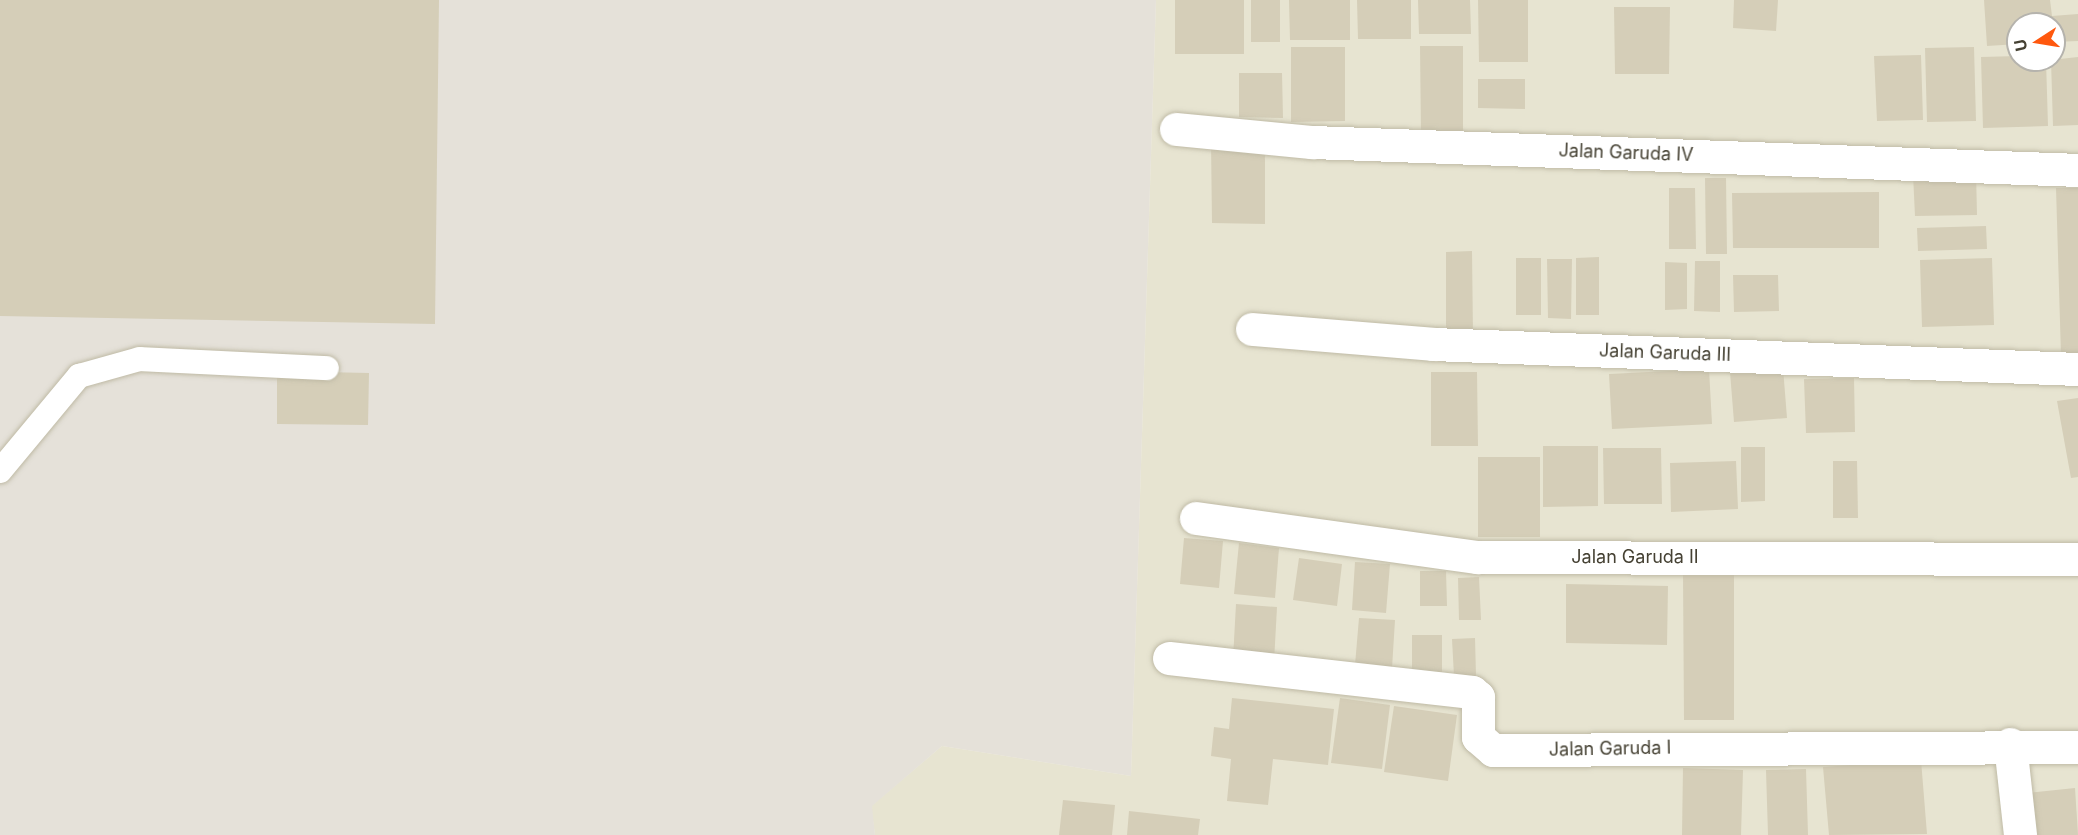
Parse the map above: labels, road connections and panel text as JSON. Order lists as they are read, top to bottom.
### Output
{
  "streets": {
    "street": [
      "Jalan Garuda IV",
      "Jalan Garuda III",
      "Jalan Garuda II",
      "Jalan Garuda I"
    ]
  },
  "north": "left"
}
